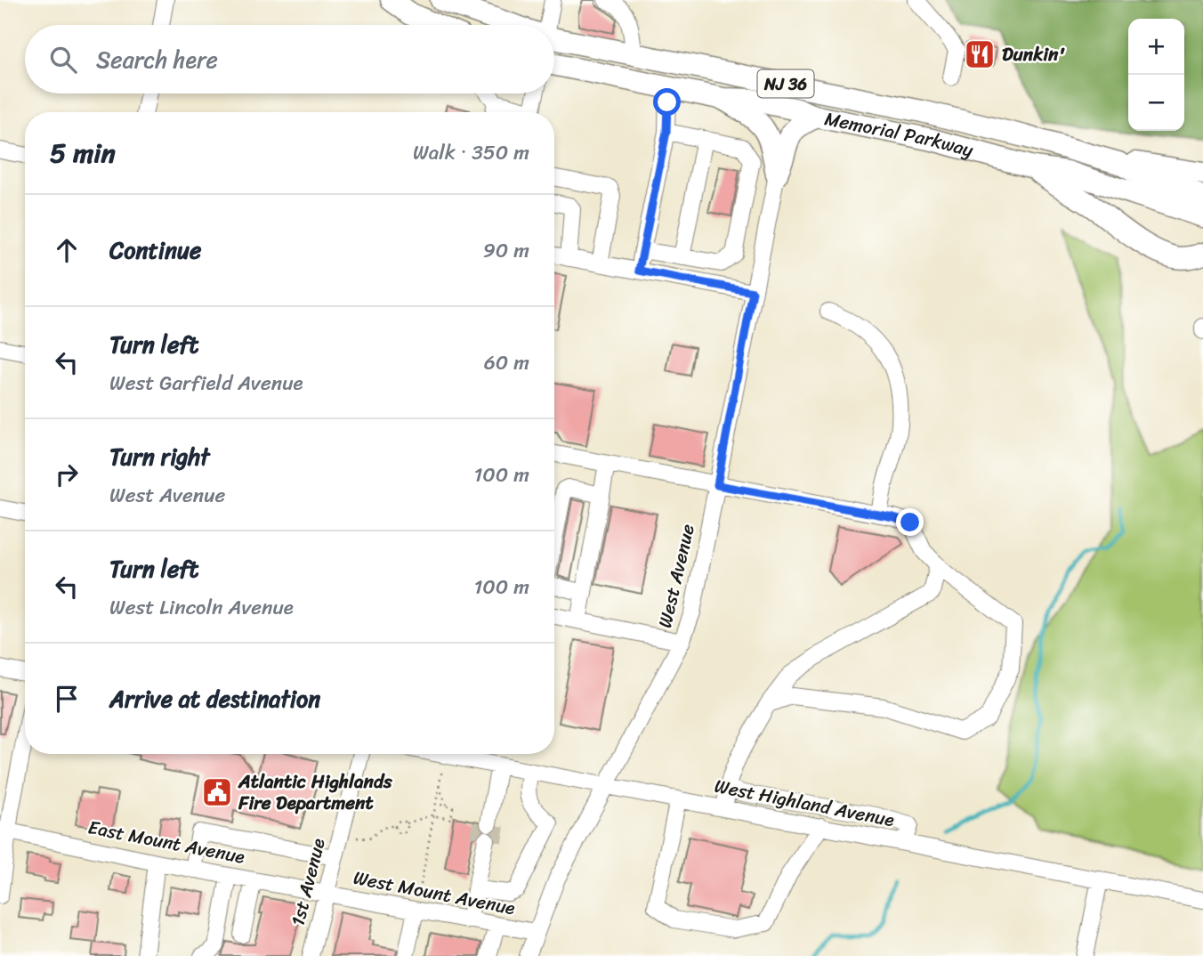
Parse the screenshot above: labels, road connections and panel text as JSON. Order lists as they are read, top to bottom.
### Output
{
  "streets": {
    "highway": ["NJ 36", "Memorial Parkway"],
    "street": [
      "West Avenue",
      "West Highland Avenue",
      "East Mount Avenue",
      "1st Avenue",
      "West Mount Avenue"
    ]
  },
  "crossings": [
    ["NJ 36", "Memorial Parkway"],
    ["West Avenue", "West Highland Avenue"],
    ["West Avenue", "West Mount Avenue"],
    ["East Mount Avenue", "1st Avenue"],
    ["East Mount Avenue", "West Mount Avenue"],
    ["1st Avenue", "West Mount Avenue"]
  ],
  "places": {
    "restaurant": ["Dunkin'"],
    "public building": ["Atlantic Highlands Fire Department"]
  },
  "page": {
    "map_buttons": ["+", "−"],
    "search": "Search here",
    "heading": ["5 min", "Walk · 350 m"],
    "list": [
      ["Continue", "90 m"],
      ["Turn left", "West Garfield Avenue", "60 m"],
      ["Turn right", "West Avenue", "100 m"],
      ["Turn left", "West Lincoln Avenue", "100 m"],
      "Arrive at destination"
    ]
  }
}
